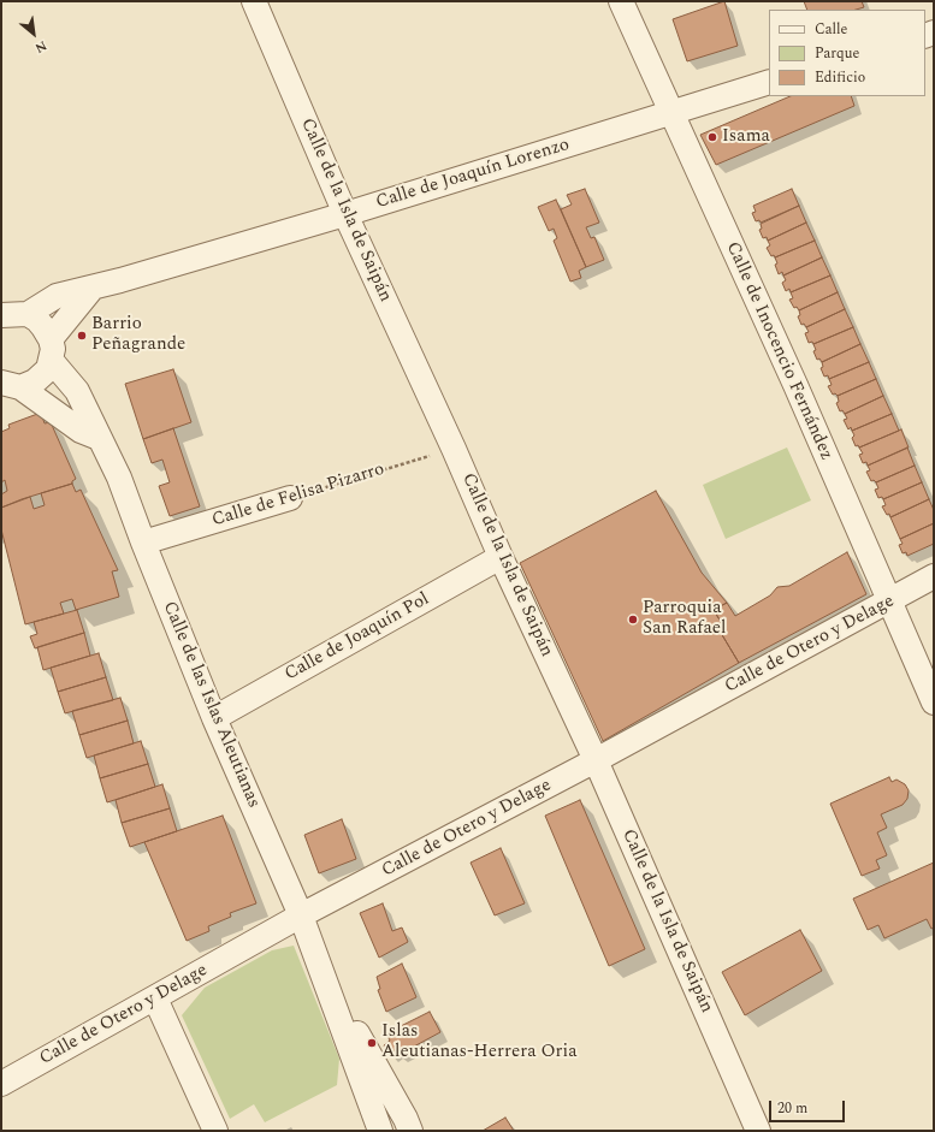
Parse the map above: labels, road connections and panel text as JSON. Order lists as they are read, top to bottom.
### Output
{
  "streets": {
    "street": [
      "Calle de Joaquín Lorenzo",
      "Calle de la Isla de Saipán",
      "Calle de Inocencio Fernández",
      "Calle de Felisa Pizarro",
      "Calle de Joaquín Pol",
      "Calle de Otero y Delage",
      "Calle de las Islas Aleutianas"
    ]
  },
  "crossings": [
    ["Calle de Joaquín Lorenzo", "Calle de la Isla de Saipán"],
    ["Calle de Joaquín Lorenzo", "Calle de Inocencio Fernández"],
    ["Calle de Joaquín Lorenzo", "Calle de las Islas Aleutianas"],
    ["Calle de la Isla de Saipán", "Calle de Felisa Pizarro"],
    ["Calle de la Isla de Saipán", "Calle de Joaquín Pol"],
    ["Calle de la Isla de Saipán", "Calle de Otero y Delage"],
    ["Calle de Inocencio Fernández", "Calle de Otero y Delage"],
    ["Calle de Felisa Pizarro", "Calle de las Islas Aleutianas"],
    ["Calle de Joaquín Pol", "Calle de las Islas Aleutianas"],
    ["Calle de Otero y Delage", "Calle de las Islas Aleutianas"]
  ],
  "places": [
    "Isama",
    "Barrio Peñagrande",
    "Parroquia San Rafael",
    "Islas Aleutianas-Herrera Oria"
  ],
  "legend": ["Calle", "Parque", "Edificio"],
  "scale_bar": "20 m",
  "north": "bottom right"
}
